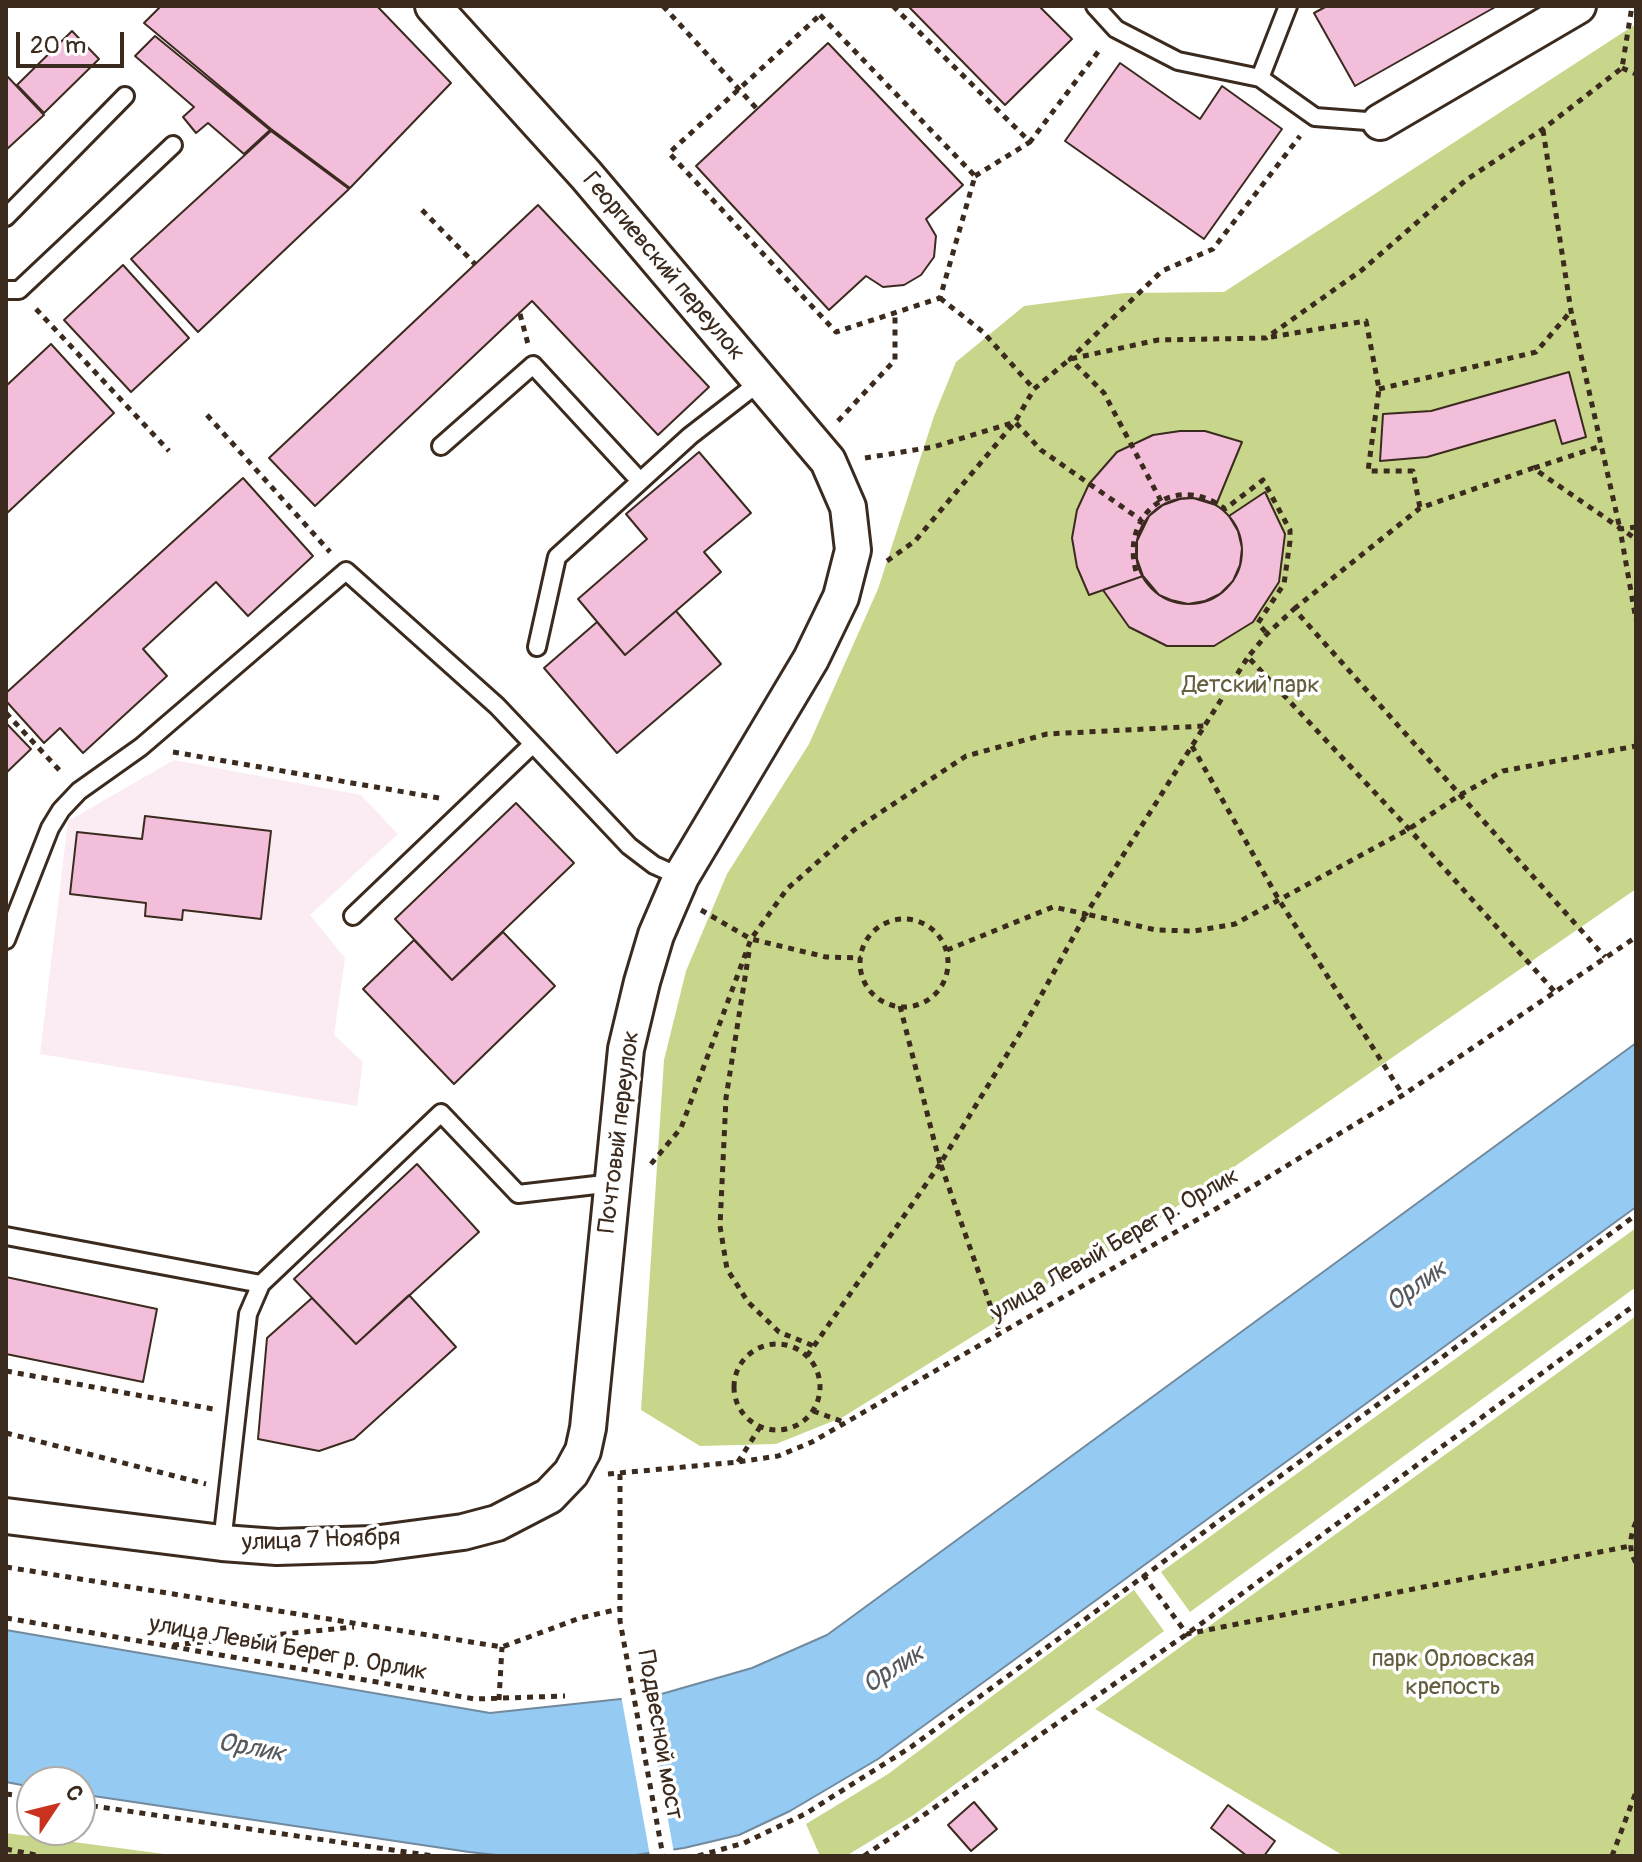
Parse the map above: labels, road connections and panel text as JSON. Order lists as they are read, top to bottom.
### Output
{
  "streets": {
    "street": ["Георгиевский переулок", "Почтовый переулок", "улица 7 Ноября"],
    "path": ["улица Левый Берег р. Орлик", "Подвесной мост"]
  },
  "crossings": [
    ["Георгиевский переулок", "Почтовый переулок"],
    ["Почтовый переулок", "улица Левый Берег р. Орлик"],
    ["Почтовый переулок", "улица 7 Ноября"],
    ["улица Левый Берег р. Орлик", "улица 7 Ноября"]
  ],
  "water": ["Орлик"],
  "parks": ["Детский парк", "парк Орловская крепость"],
  "scale_bar": "20 m",
  "north": "top right"
}
